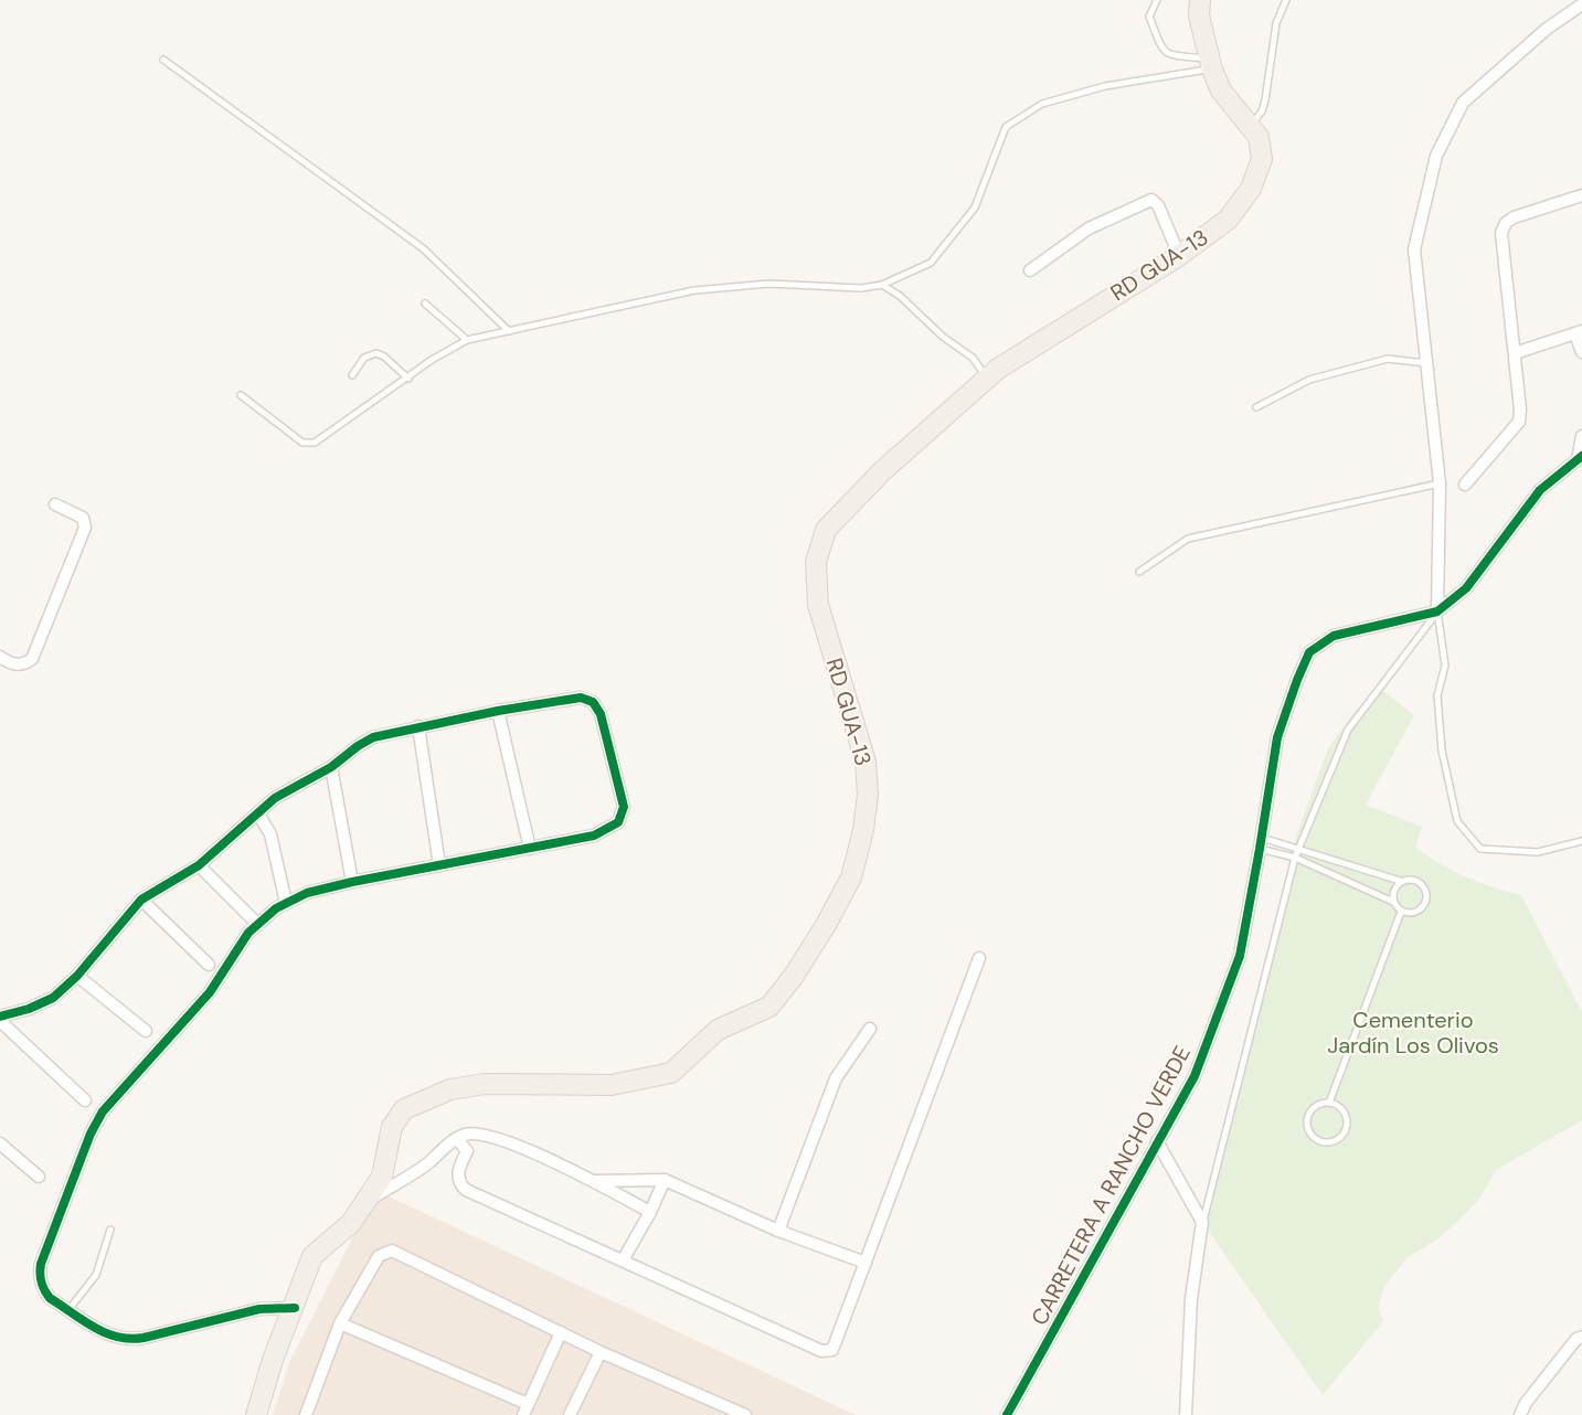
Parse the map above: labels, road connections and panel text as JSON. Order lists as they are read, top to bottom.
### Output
{
  "streets": {
    "main road": ["RD GUA-13"],
    "street": ["CARRETERA A RANCHO VERDE"]
  },
  "parks": ["Cementerio Jardín Los Olivos"]
}
